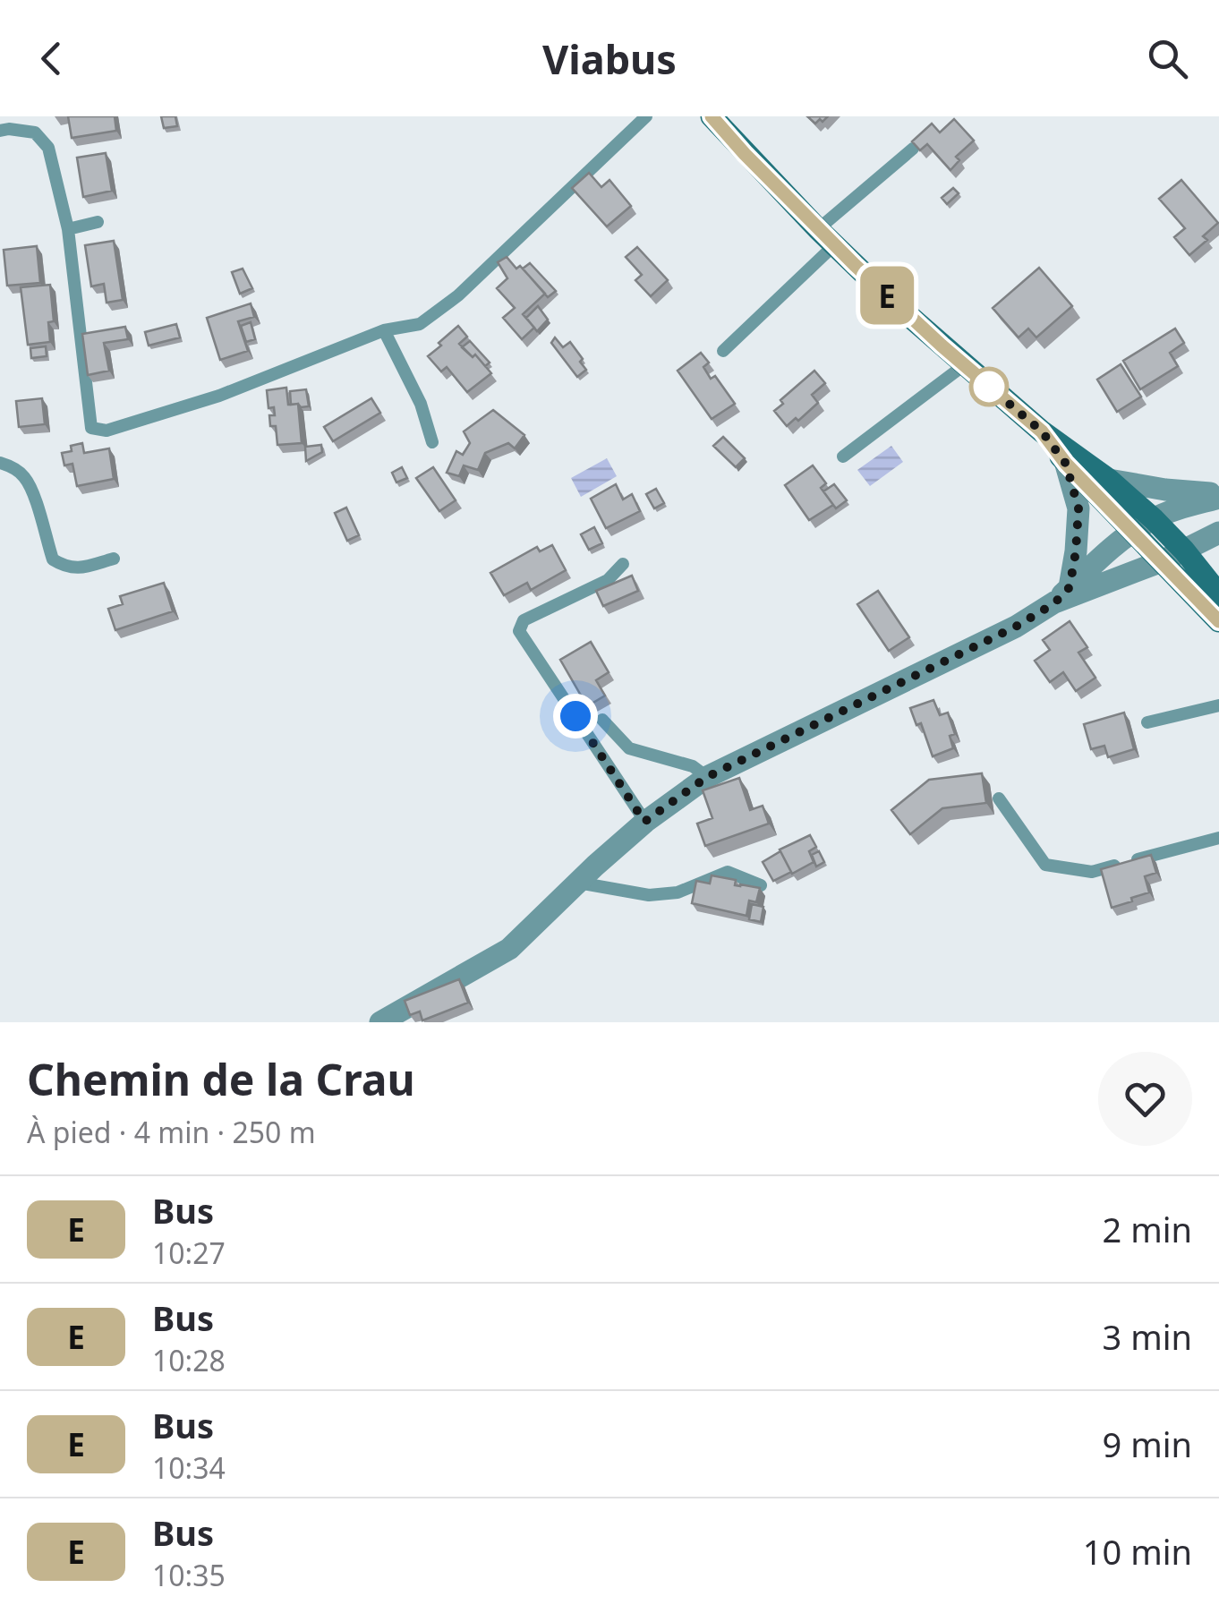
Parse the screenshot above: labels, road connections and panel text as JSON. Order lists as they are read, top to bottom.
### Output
{
  "lines": ["bus line E"],
  "page": {
    "header": "Viabus",
    "on_map": "E",
    "heading": ["Chemin de la Crau", "À pied · 4 min · 250 m"],
    "list": [
      {
        "mark": "E",
        "name": "Bus",
        "note": "10:27",
        "value": "2 min"
      },
      {
        "mark": "E",
        "name": "Bus",
        "note": "10:28",
        "value": "3 min"
      },
      {
        "mark": "E",
        "name": "Bus",
        "note": "10:34",
        "value": "9 min"
      },
      {
        "mark": "E",
        "name": "Bus",
        "note": "10:35",
        "value": "10 min"
      }
    ]
  }
}
